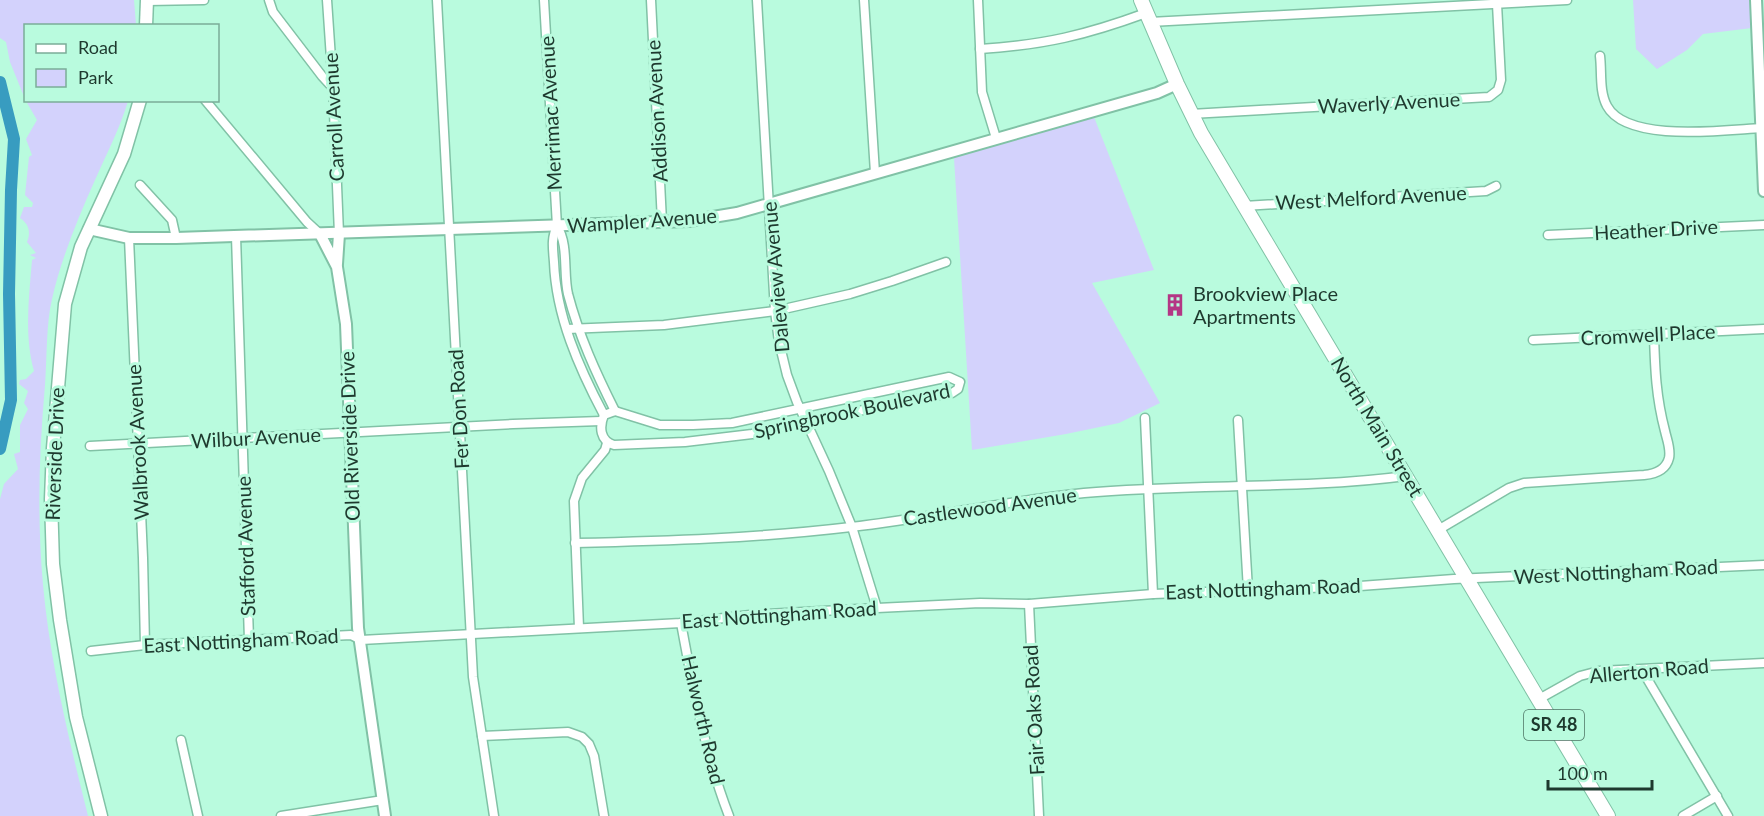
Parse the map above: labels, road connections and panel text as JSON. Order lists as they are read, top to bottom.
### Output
{
  "streets": {
    "main road": ["North Main Street", "Riverside Drive", "SR 48"],
    "street": [
      "Waverly Avenue",
      "Addison Avenue",
      "Merrimac Avenue",
      "Carroll Avenue",
      "West Melford Avenue",
      "Wampler Avenue",
      "Heather Drive",
      "Daleview Avenue",
      "Cromwell Place",
      "Fer Don Road",
      "Springbrook Boulevard",
      "Old Riverside Drive",
      "Wilbur Avenue",
      "Walbrook Avenue",
      "Castlewood Avenue",
      "Stafford Avenue",
      "West Nottingham Road",
      "East Nottingham Road",
      "Allerton Road",
      "Fair Oaks Road",
      "Halworth Road"
    ]
  },
  "crossings": [
    ["Waverly Avenue", "North Main Street"],
    ["Addison Avenue", "Wampler Avenue"],
    ["Merrimac Avenue", "Wampler Avenue"],
    ["Merrimac Avenue", "Springbrook Boulevard"],
    ["Merrimac Avenue", "Wilbur Avenue"],
    ["Carroll Avenue", "Wampler Avenue"],
    ["West Melford Avenue", "North Main Street"],
    ["Wampler Avenue", "Daleview Avenue"],
    ["Wampler Avenue", "Fer Don Road"],
    ["Wampler Avenue", "North Main Street"],
    ["Wampler Avenue", "Old Riverside Drive"],
    ["Wampler Avenue", "Walbrook Avenue"],
    ["Wampler Avenue", "Riverside Drive"],
    ["Wampler Avenue", "Stafford Avenue"],
    ["Daleview Avenue", "Springbrook Boulevard"],
    ["Daleview Avenue", "Castlewood Avenue"],
    ["Daleview Avenue", "East Nottingham Road"],
    ["Fer Don Road", "Wilbur Avenue"],
    ["Fer Don Road", "East Nottingham Road"],
    ["North Main Street", "Castlewood Avenue"],
    ["North Main Street", "West Nottingham Road"],
    ["North Main Street", "East Nottingham Road"],
    ["North Main Street", "Allerton Road"],
    ["Old Riverside Drive", "Wilbur Avenue"],
    ["Old Riverside Drive", "East Nottingham Road"],
    ["Wilbur Avenue", "Walbrook Avenue"],
    ["Wilbur Avenue", "Stafford Avenue"],
    ["Walbrook Avenue", "East Nottingham Road"],
    ["Stafford Avenue", "East Nottingham Road"],
    ["West Nottingham Road", "East Nottingham Road"],
    ["East Nottingham Road", "Fair Oaks Road"],
    ["East Nottingham Road", "Halworth Road"]
  ],
  "places": {
    "building": ["Brookview Place Apartments"]
  },
  "legend": ["Road", "Park"],
  "scale_bar": "100 m"
}
